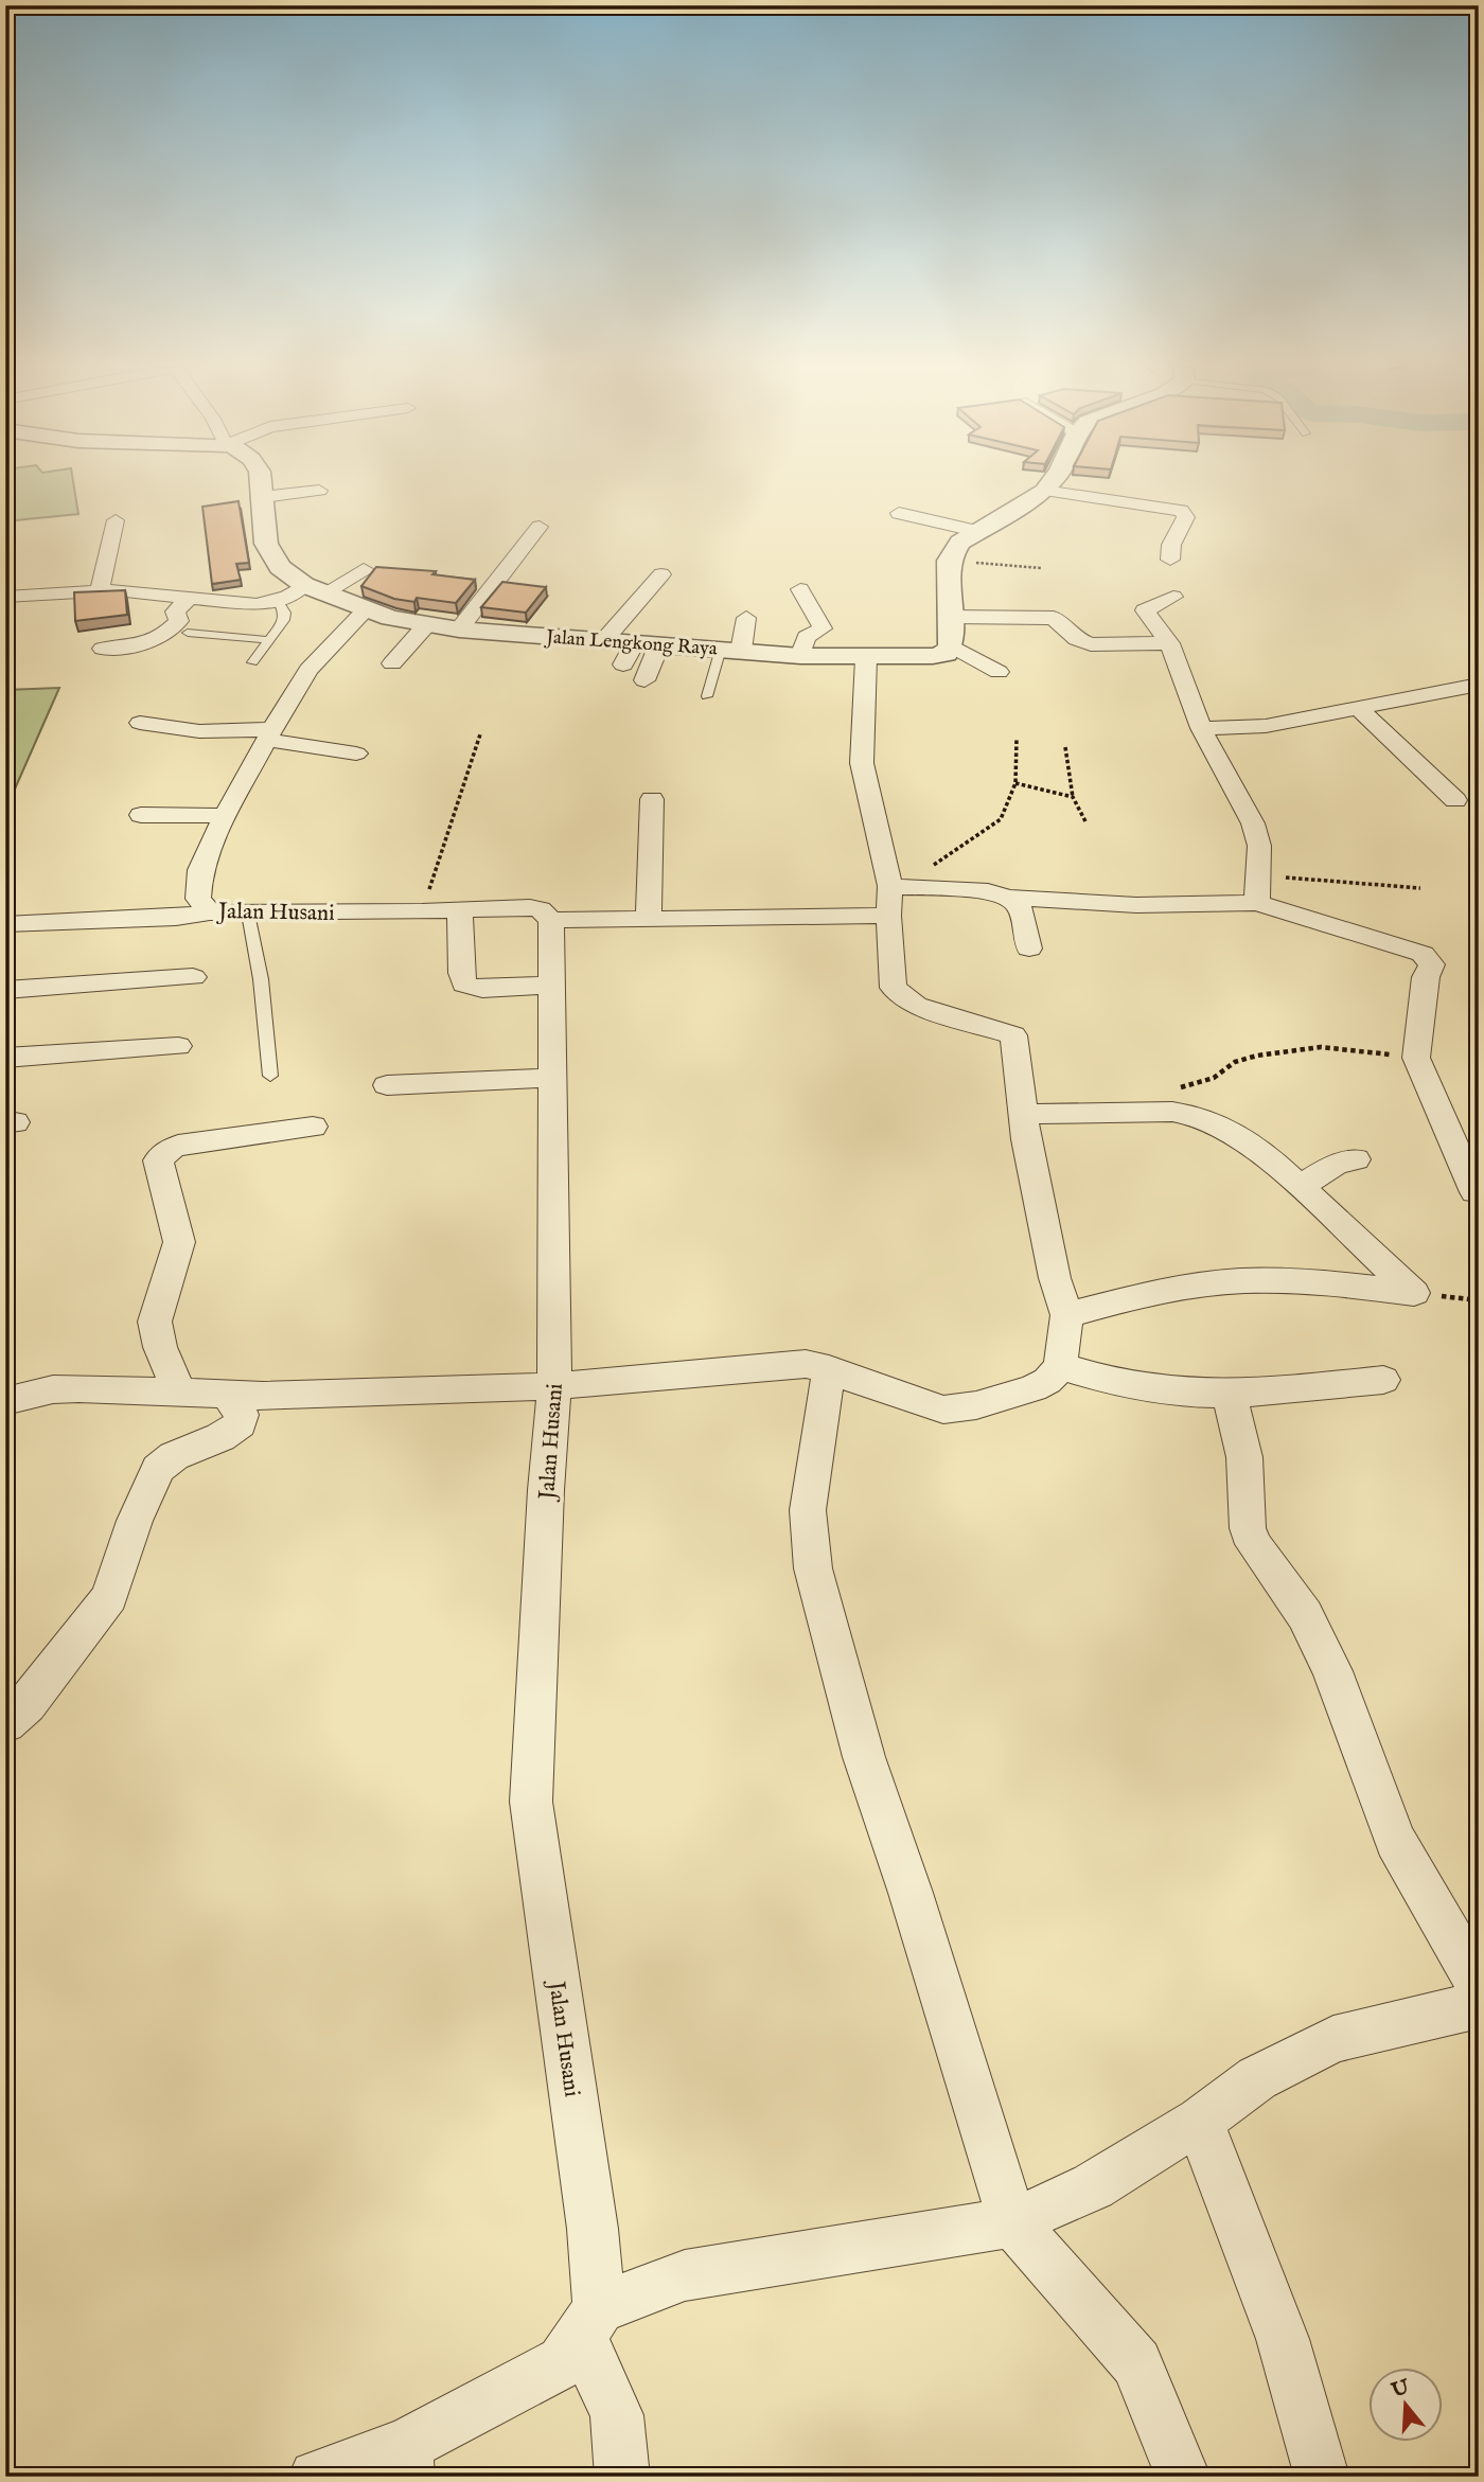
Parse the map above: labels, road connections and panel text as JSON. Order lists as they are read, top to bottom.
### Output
{
  "streets": {
    "street": ["Jalan Lengkong Raya", "Jalan Husani"]
  },
  "crossings": [
    ["Jalan Lengkong Raya", "Jalan Husani"]
  ],
  "north": "top"
}
